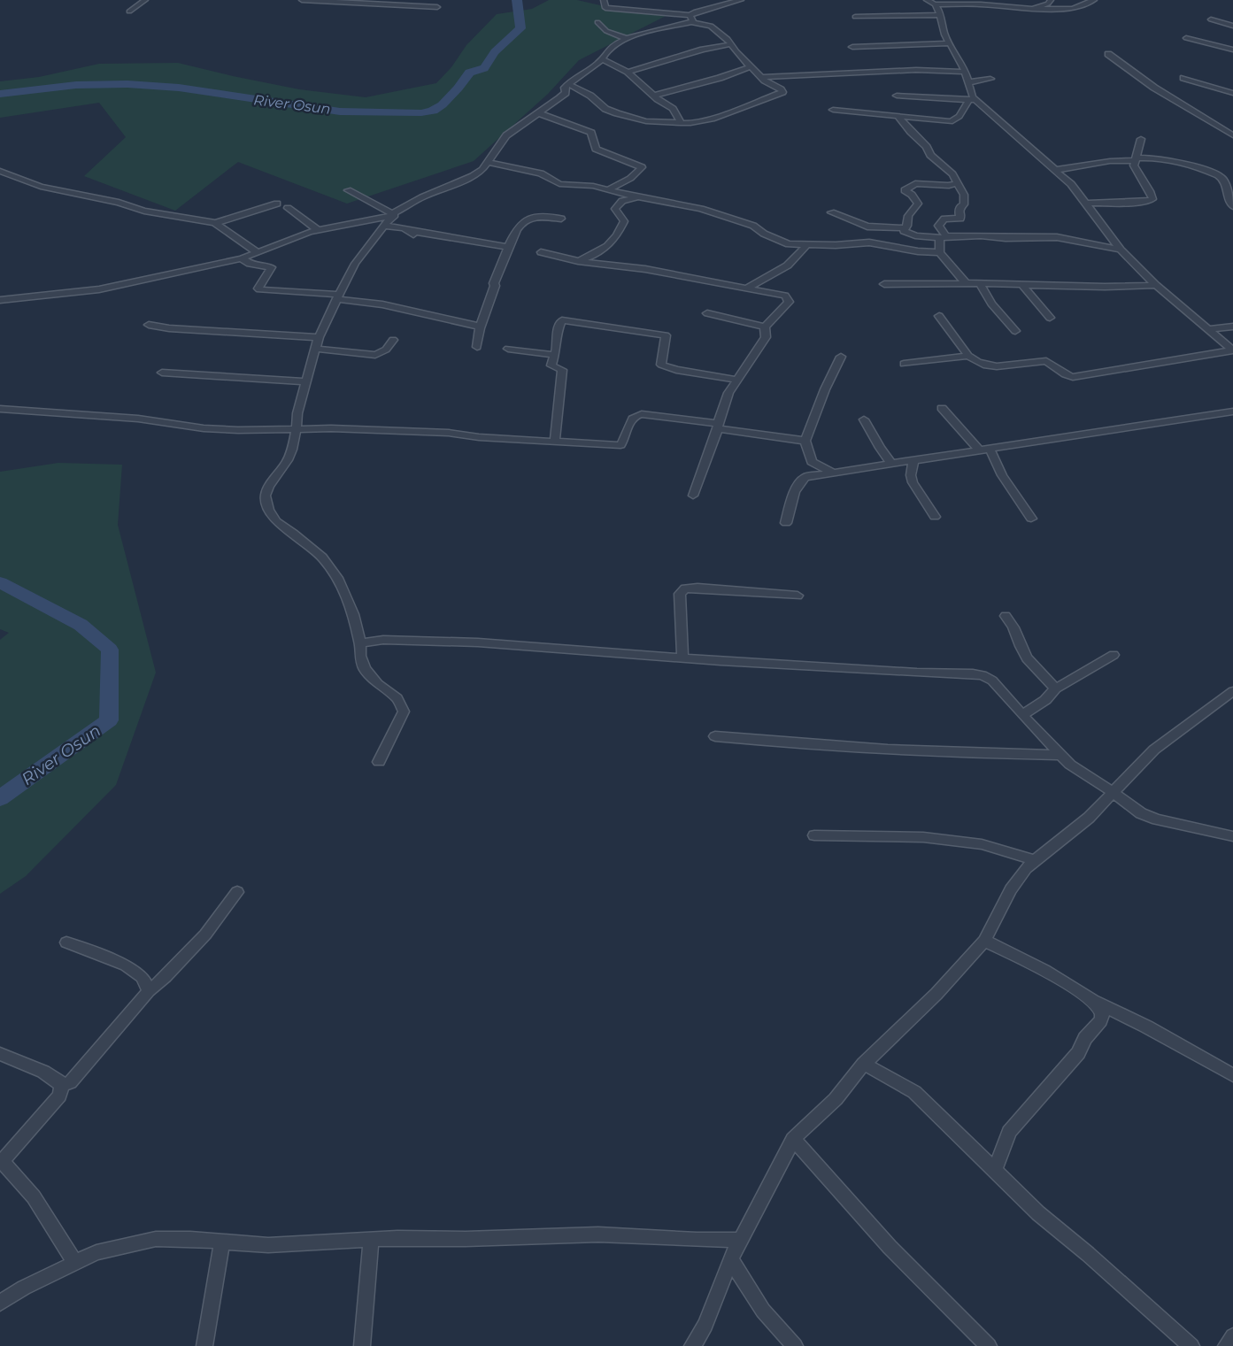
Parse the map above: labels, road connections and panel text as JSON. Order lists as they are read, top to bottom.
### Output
{
  "water": ["River Osun"]
}
